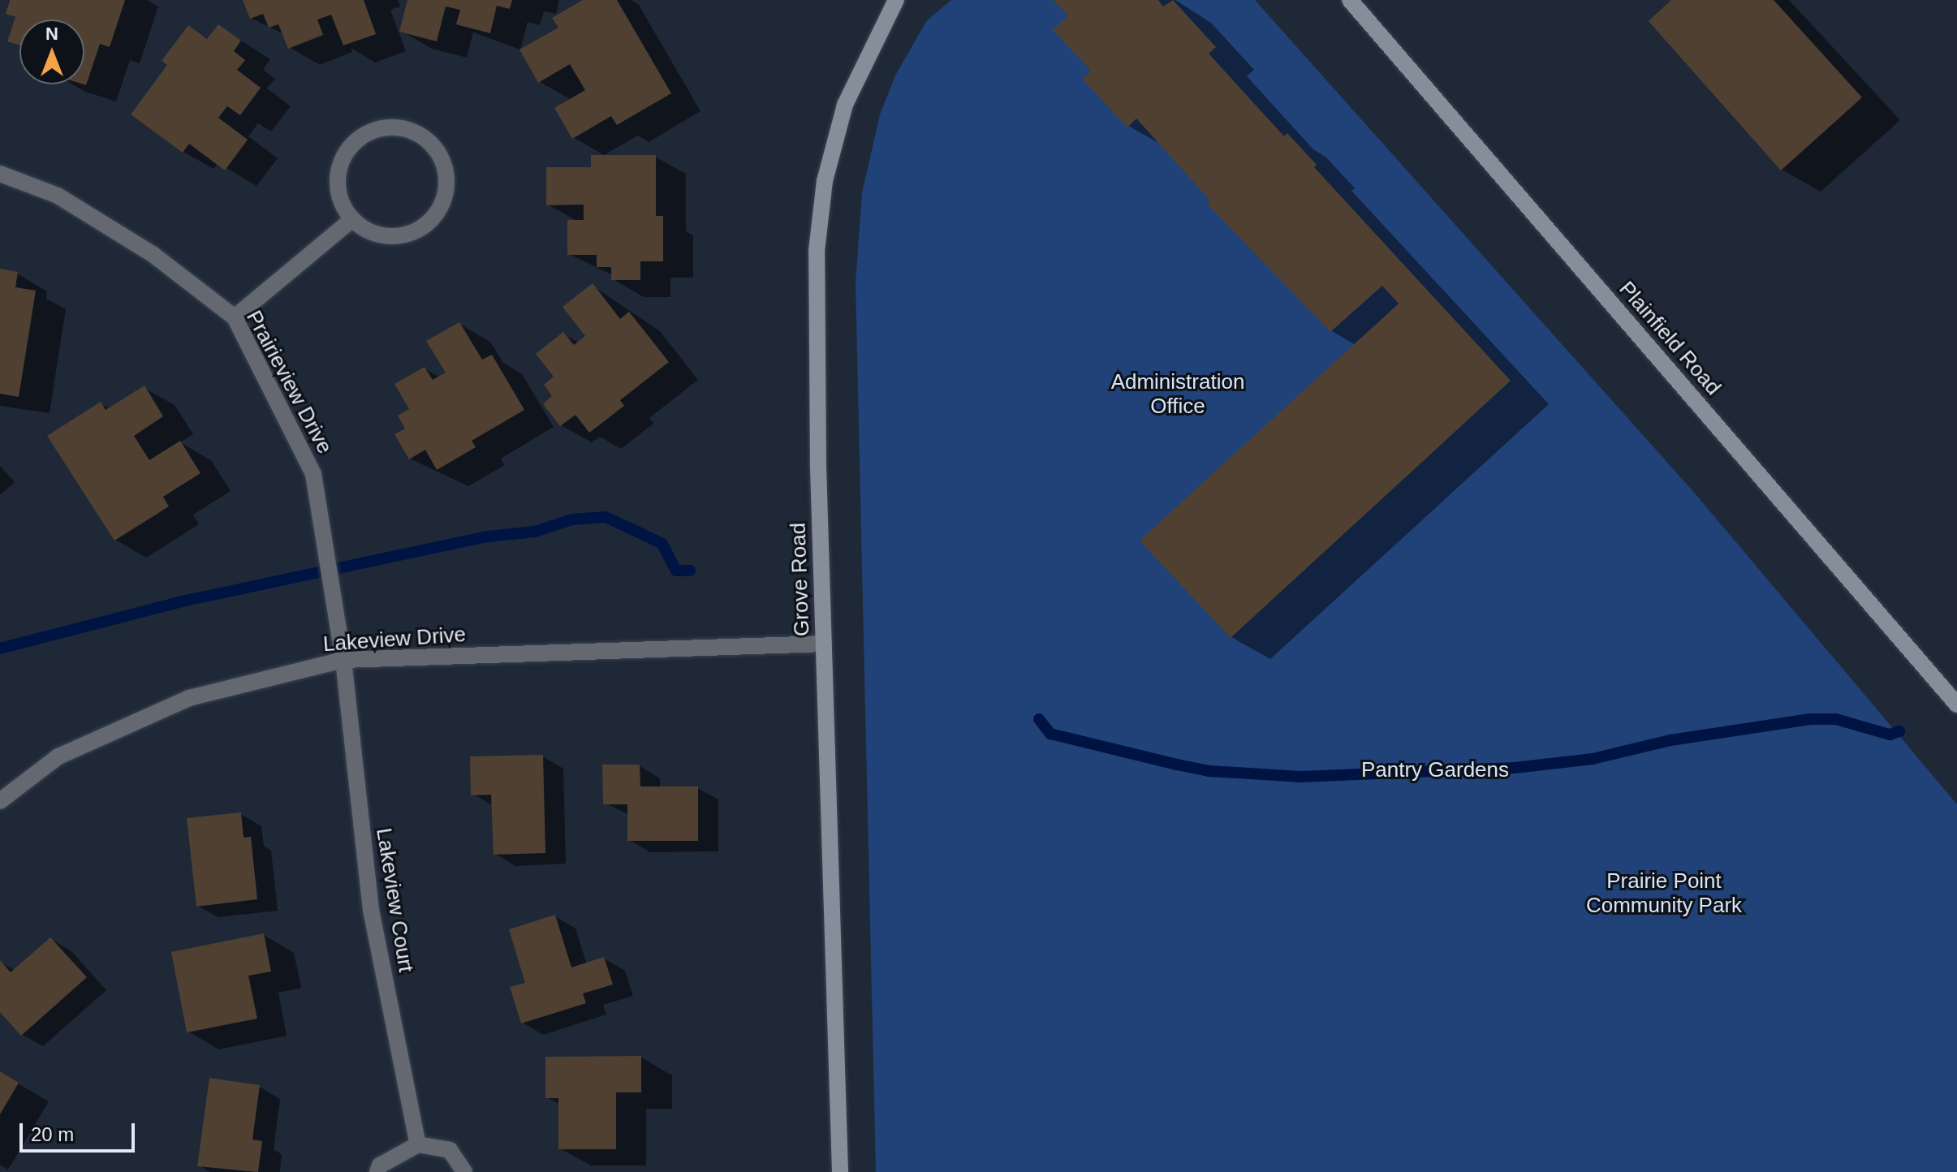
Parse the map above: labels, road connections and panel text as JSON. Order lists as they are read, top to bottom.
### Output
{
  "streets": {
    "street": [
      "Plainfield Road",
      "Prairieview Drive",
      "Grove Road",
      "Lakeview Drive",
      "Lakeview Court"
    ]
  },
  "crossings": [
    ["Prairieview Drive", "Lakeview Drive"],
    ["Prairieview Drive", "Lakeview Court"],
    ["Grove Road", "Lakeview Drive"],
    ["Lakeview Drive", "Lakeview Court"]
  ],
  "parks": ["Administration Office", "Pantry Gardens", "Prairie Point Community Park"],
  "scale_bar": "20 m",
  "north": "top"
}
